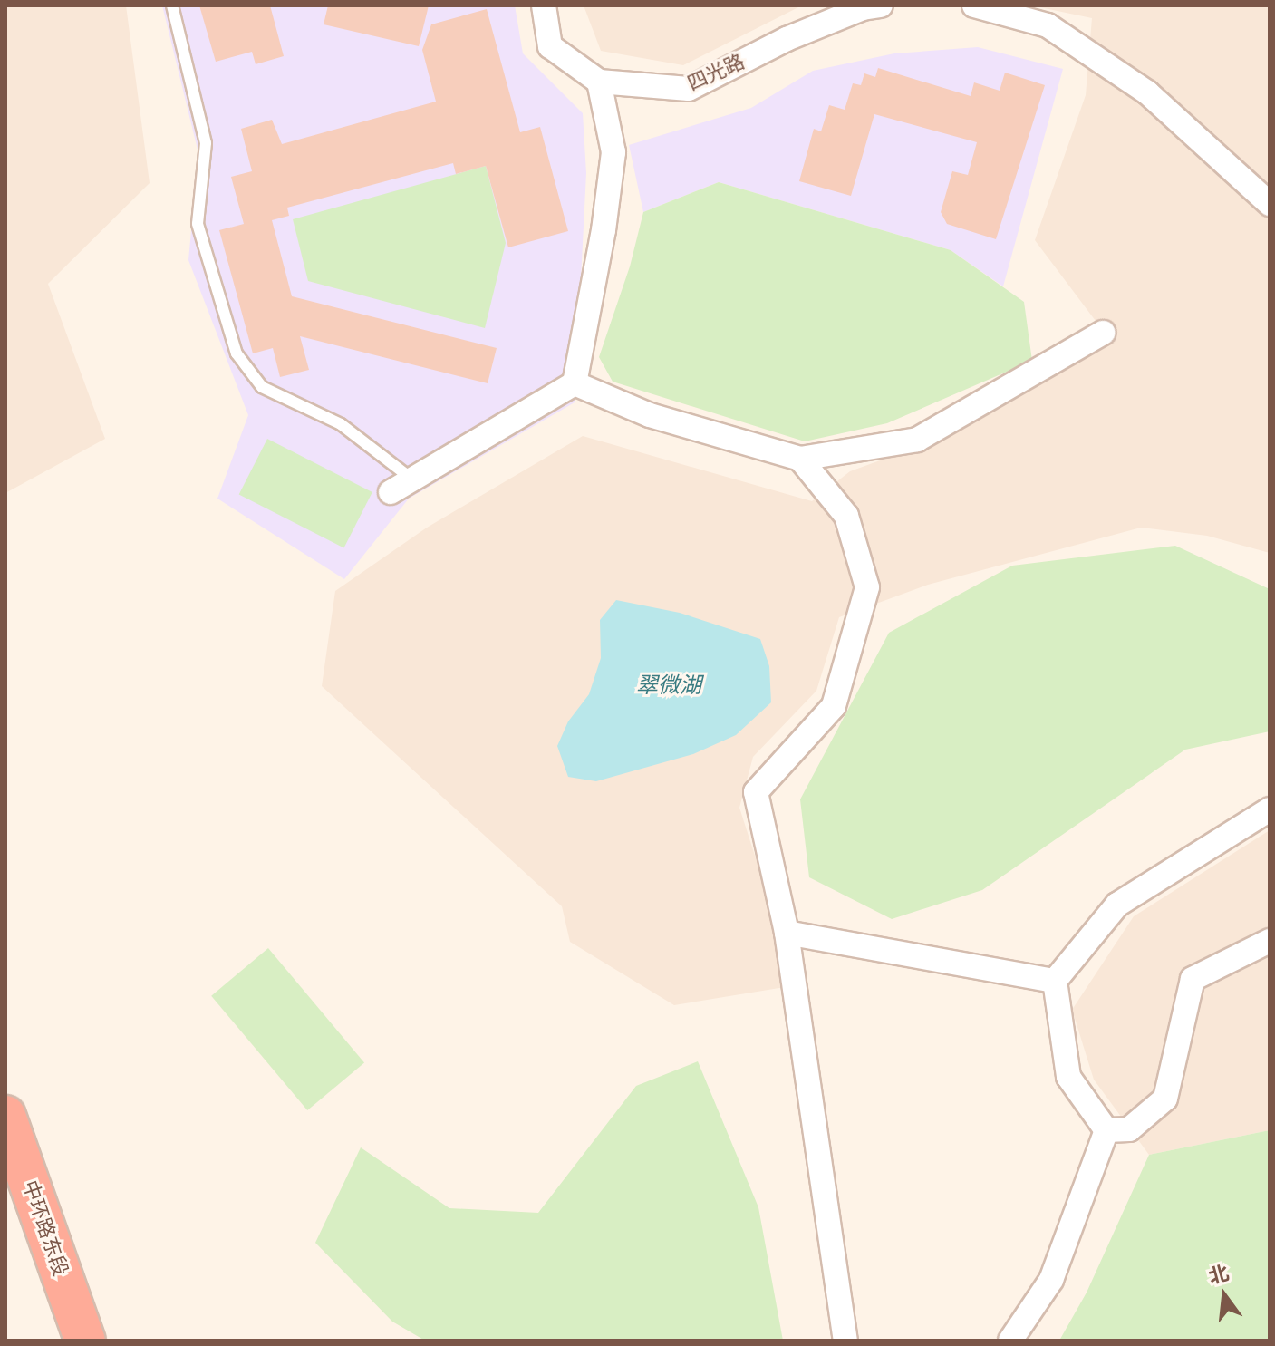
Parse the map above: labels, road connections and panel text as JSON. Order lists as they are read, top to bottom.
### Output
{
  "streets": {
    "highway": ["中环路东段"],
    "street": ["四光路"]
  },
  "water": ["翠微湖"],
  "north": "top"
}
